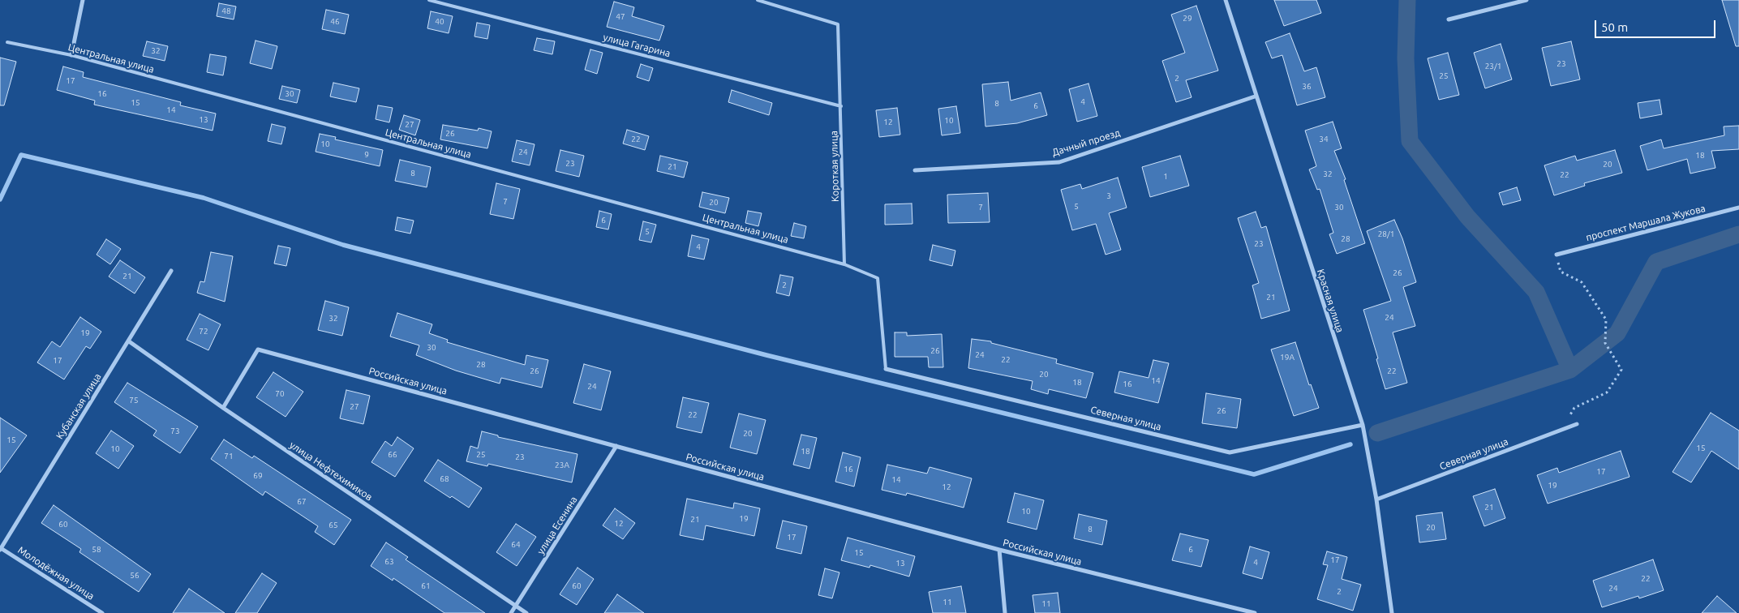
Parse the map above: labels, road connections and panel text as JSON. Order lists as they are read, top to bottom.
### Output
{
  "streets": {
    "street": [
      "Дачный проезд",
      "проспект Маршала Жукова",
      "Красная улица",
      "Российская улица",
      "Кубанская улица",
      "Северная улица",
      "улица Нефтехимиков",
      "улица Есенина",
      "Молодёжная улица"
    ],
    "lane": ["улица Гагарина", "Центральная улица", "Короткая улица"]
  },
  "crossings": [
    ["улица Гагарина", "Короткая улица"],
    ["Центральная улица", "Короткая улица"],
    ["Дачный проезд", "Красная улица"],
    ["Красная улица", "Северная улица"],
    ["Российская улица", "улица Нефтехимиков"],
    ["Российская улица", "улица Есенина"],
    ["Кубанская улица", "улица Нефтехимиков"],
    ["Кубанская улица", "Молодёжная улица"],
    ["улица Нефтехимиков", "улица Есенина"]
  ],
  "house_numbers": [
    "48",
    "47",
    "29",
    "46",
    "40",
    "32",
    "23",
    "23/1",
    "25",
    "2",
    "17",
    "36",
    "16",
    "30",
    "4",
    "15",
    "8",
    "6",
    "14",
    "13",
    "10",
    "12",
    "27",
    "26",
    "22",
    "34",
    "10",
    "24",
    "9",
    "18",
    "23",
    "20",
    "21",
    "8",
    "32",
    "22",
    "1",
    "3",
    "7",
    "20",
    "5",
    "7",
    "30",
    "6",
    "5",
    "28/1",
    "28",
    "23",
    "4",
    "26",
    "21",
    "2",
    "21",
    "24",
    "32",
    "72",
    "19",
    "30",
    "26",
    "24",
    "19А",
    "22",
    "17",
    "28",
    "26",
    "22",
    "20",
    "14",
    "18",
    "16",
    "24",
    "70",
    "75",
    "27",
    "26",
    "22",
    "73",
    "20",
    "15",
    "15",
    "10",
    "18",
    "66",
    "25",
    "71",
    "23",
    "23А",
    "16",
    "17",
    "69",
    "68",
    "14",
    "19",
    "12",
    "67",
    "21",
    "10",
    "19",
    "21",
    "12",
    "60",
    "65",
    "20",
    "8",
    "17",
    "64",
    "58",
    "6",
    "15",
    "17",
    "63",
    "4",
    "13",
    "56",
    "22",
    "61",
    "60",
    "24",
    "2",
    "11",
    "11"
  ],
  "scale_bar": "50 m"
}
